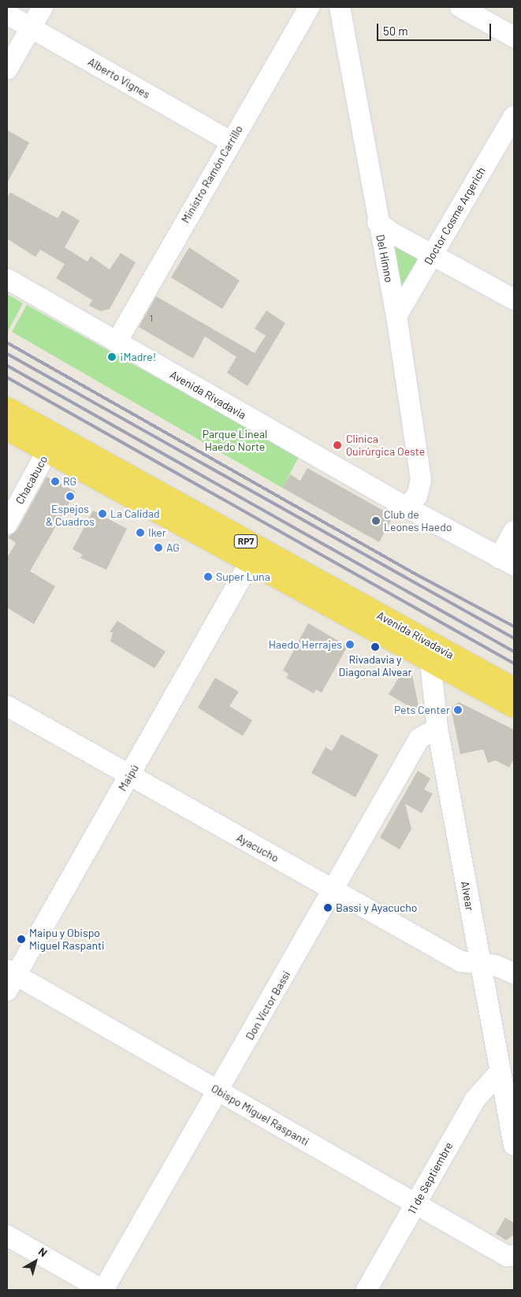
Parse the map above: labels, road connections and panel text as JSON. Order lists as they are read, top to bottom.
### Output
{
  "streets": {
    "main road": ["Avenida Rivadavia", "RP7"],
    "street": [
      "Alberto Vignes",
      "Ministro Ramón Carrillo",
      "Doctor Cosme Argerich",
      "Del Himno",
      "Chacabuco",
      "Maipú",
      "Ayacucho",
      "Alvear",
      "Don Víctor Bassi",
      "Obispo Miguel Raspanti",
      "11 de Septiembre"
    ]
  },
  "crossings": [
    ["Alberto Vignes", "Ministro Ramón Carrillo"],
    ["Ministro Ramón Carrillo", "Avenida Rivadavia"],
    ["Doctor Cosme Argerich", "Del Himno"],
    ["Del Himno", "Avenida Rivadavia"],
    ["Avenida Rivadavia", "Chacabuco"],
    ["Avenida Rivadavia", "Maipú"],
    ["Avenida Rivadavia", "Alvear"],
    ["Maipú", "Ayacucho"],
    ["Maipú", "Obispo Miguel Raspanti"],
    ["Ayacucho", "Alvear"],
    ["Ayacucho", "Don Víctor Bassi"],
    ["Alvear", "Don Víctor Bassi"],
    ["Alvear", "11 de Septiembre"],
    ["Don Víctor Bassi", "Obispo Miguel Raspanti"],
    ["Obispo Miguel Raspanti", "11 de Septiembre"]
  ],
  "parks": ["Parque Lineal Haedo Norte"],
  "places": [
    "¡Madre!",
    "Clinica Quirúrgica Oeste",
    "RG",
    "Espejos & Cuadros",
    "La Calidad",
    "Club de Leones Haedo",
    "Iker",
    "AG",
    "Super Luna",
    "Haedo Herrajes",
    "Rivadavia y Diagonal Alvear",
    "Pets Center",
    "Bassi y Ayacucho",
    "Maipu y Obispo Miguel Raspanti"
  ],
  "house_numbers": ["1"],
  "scale_bar": "50 m",
  "north": "top right"
}
